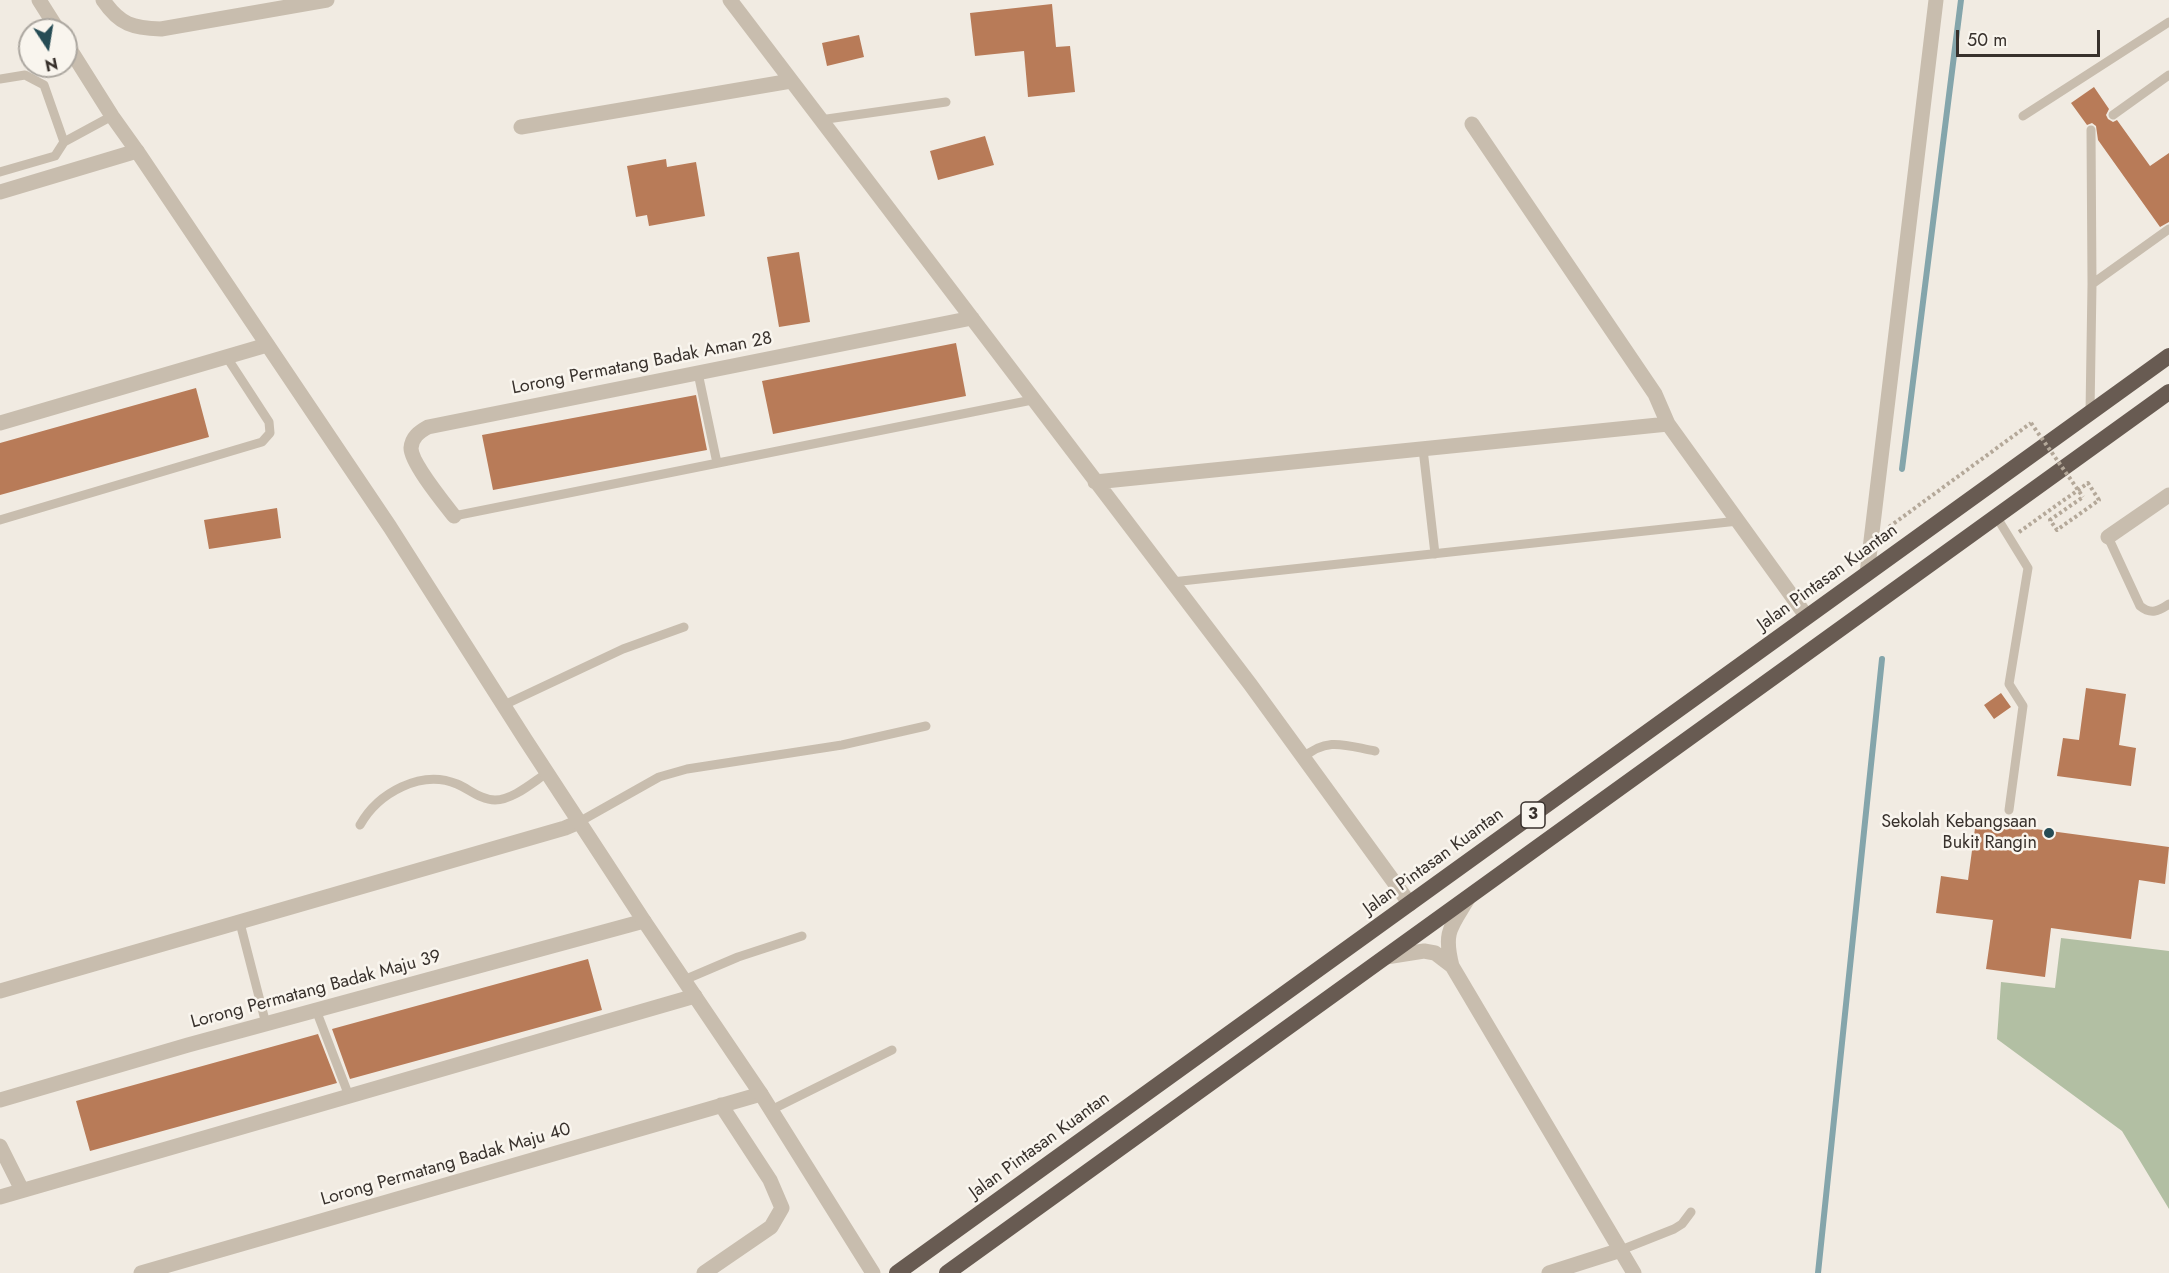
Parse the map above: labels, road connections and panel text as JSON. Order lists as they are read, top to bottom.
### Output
{
  "streets": {
    "highway": ["Jalan Pintasan Kuantan", "3"],
    "street": ["Lorong Permatang Badak Aman 28", "Lorong Permatang Badak Maju 39", "Lorong Permatang Badak Maju 40"]
  },
  "places": ["Sekolah Kebangsaan Bukit Rangin"],
  "scale_bar": "50 m",
  "north": "bottom"
}
